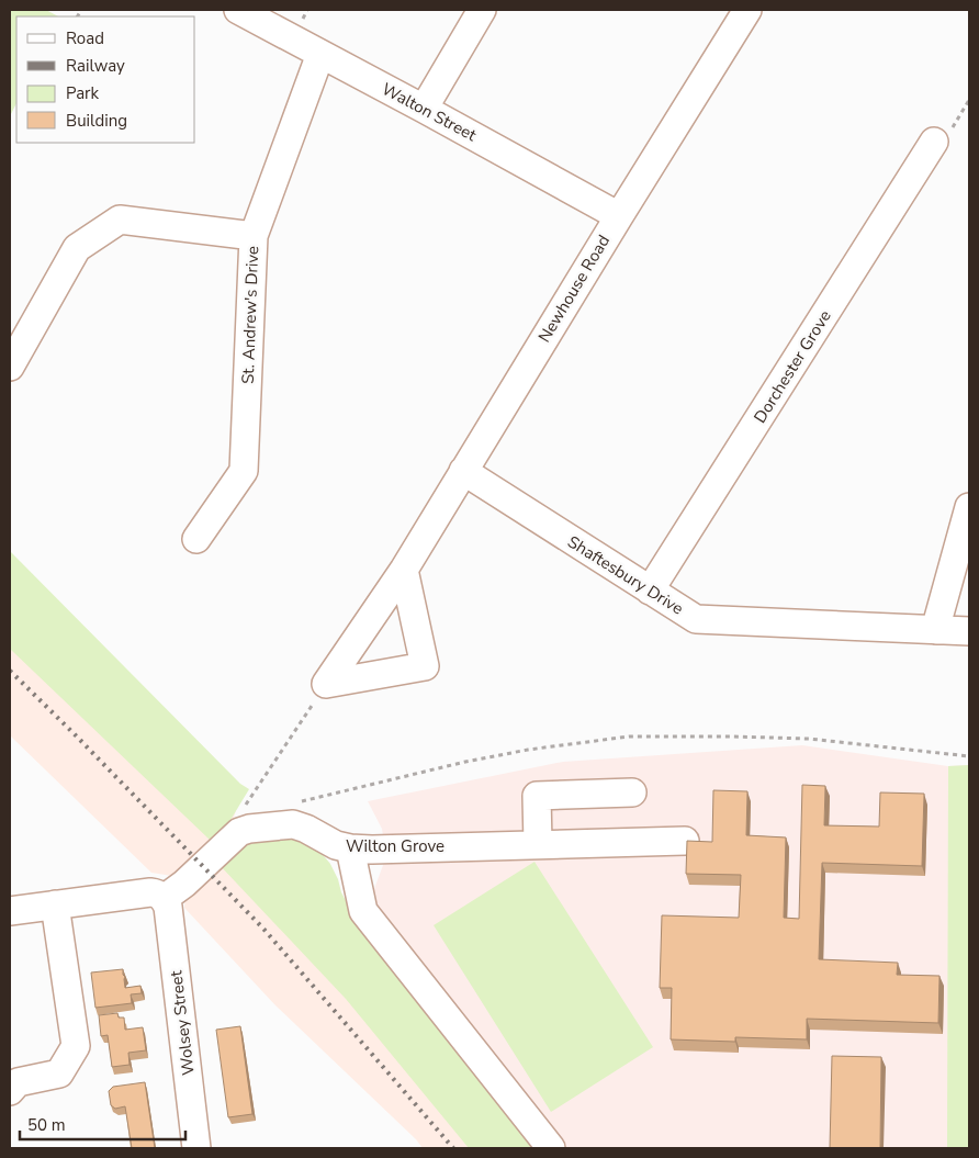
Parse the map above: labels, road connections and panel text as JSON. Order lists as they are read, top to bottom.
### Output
{
  "streets": {
    "street": [
      "Walton Street",
      "Newhouse Road",
      "St. Andrew's Drive",
      "Dorchester Grove",
      "Shaftesbury Drive",
      "Wilton Grove",
      "Wolsey Street"
    ]
  },
  "crossings": [
    ["Walton Street", "Newhouse Road"],
    ["Walton Street", "St. Andrew's Drive"],
    ["Newhouse Road", "Shaftesbury Drive"],
    ["Dorchester Grove", "Shaftesbury Drive"]
  ],
  "legend": [
    "Road",
    "Railway",
    "Park",
    "Building"
  ],
  "scale_bar": "50 m"
}
